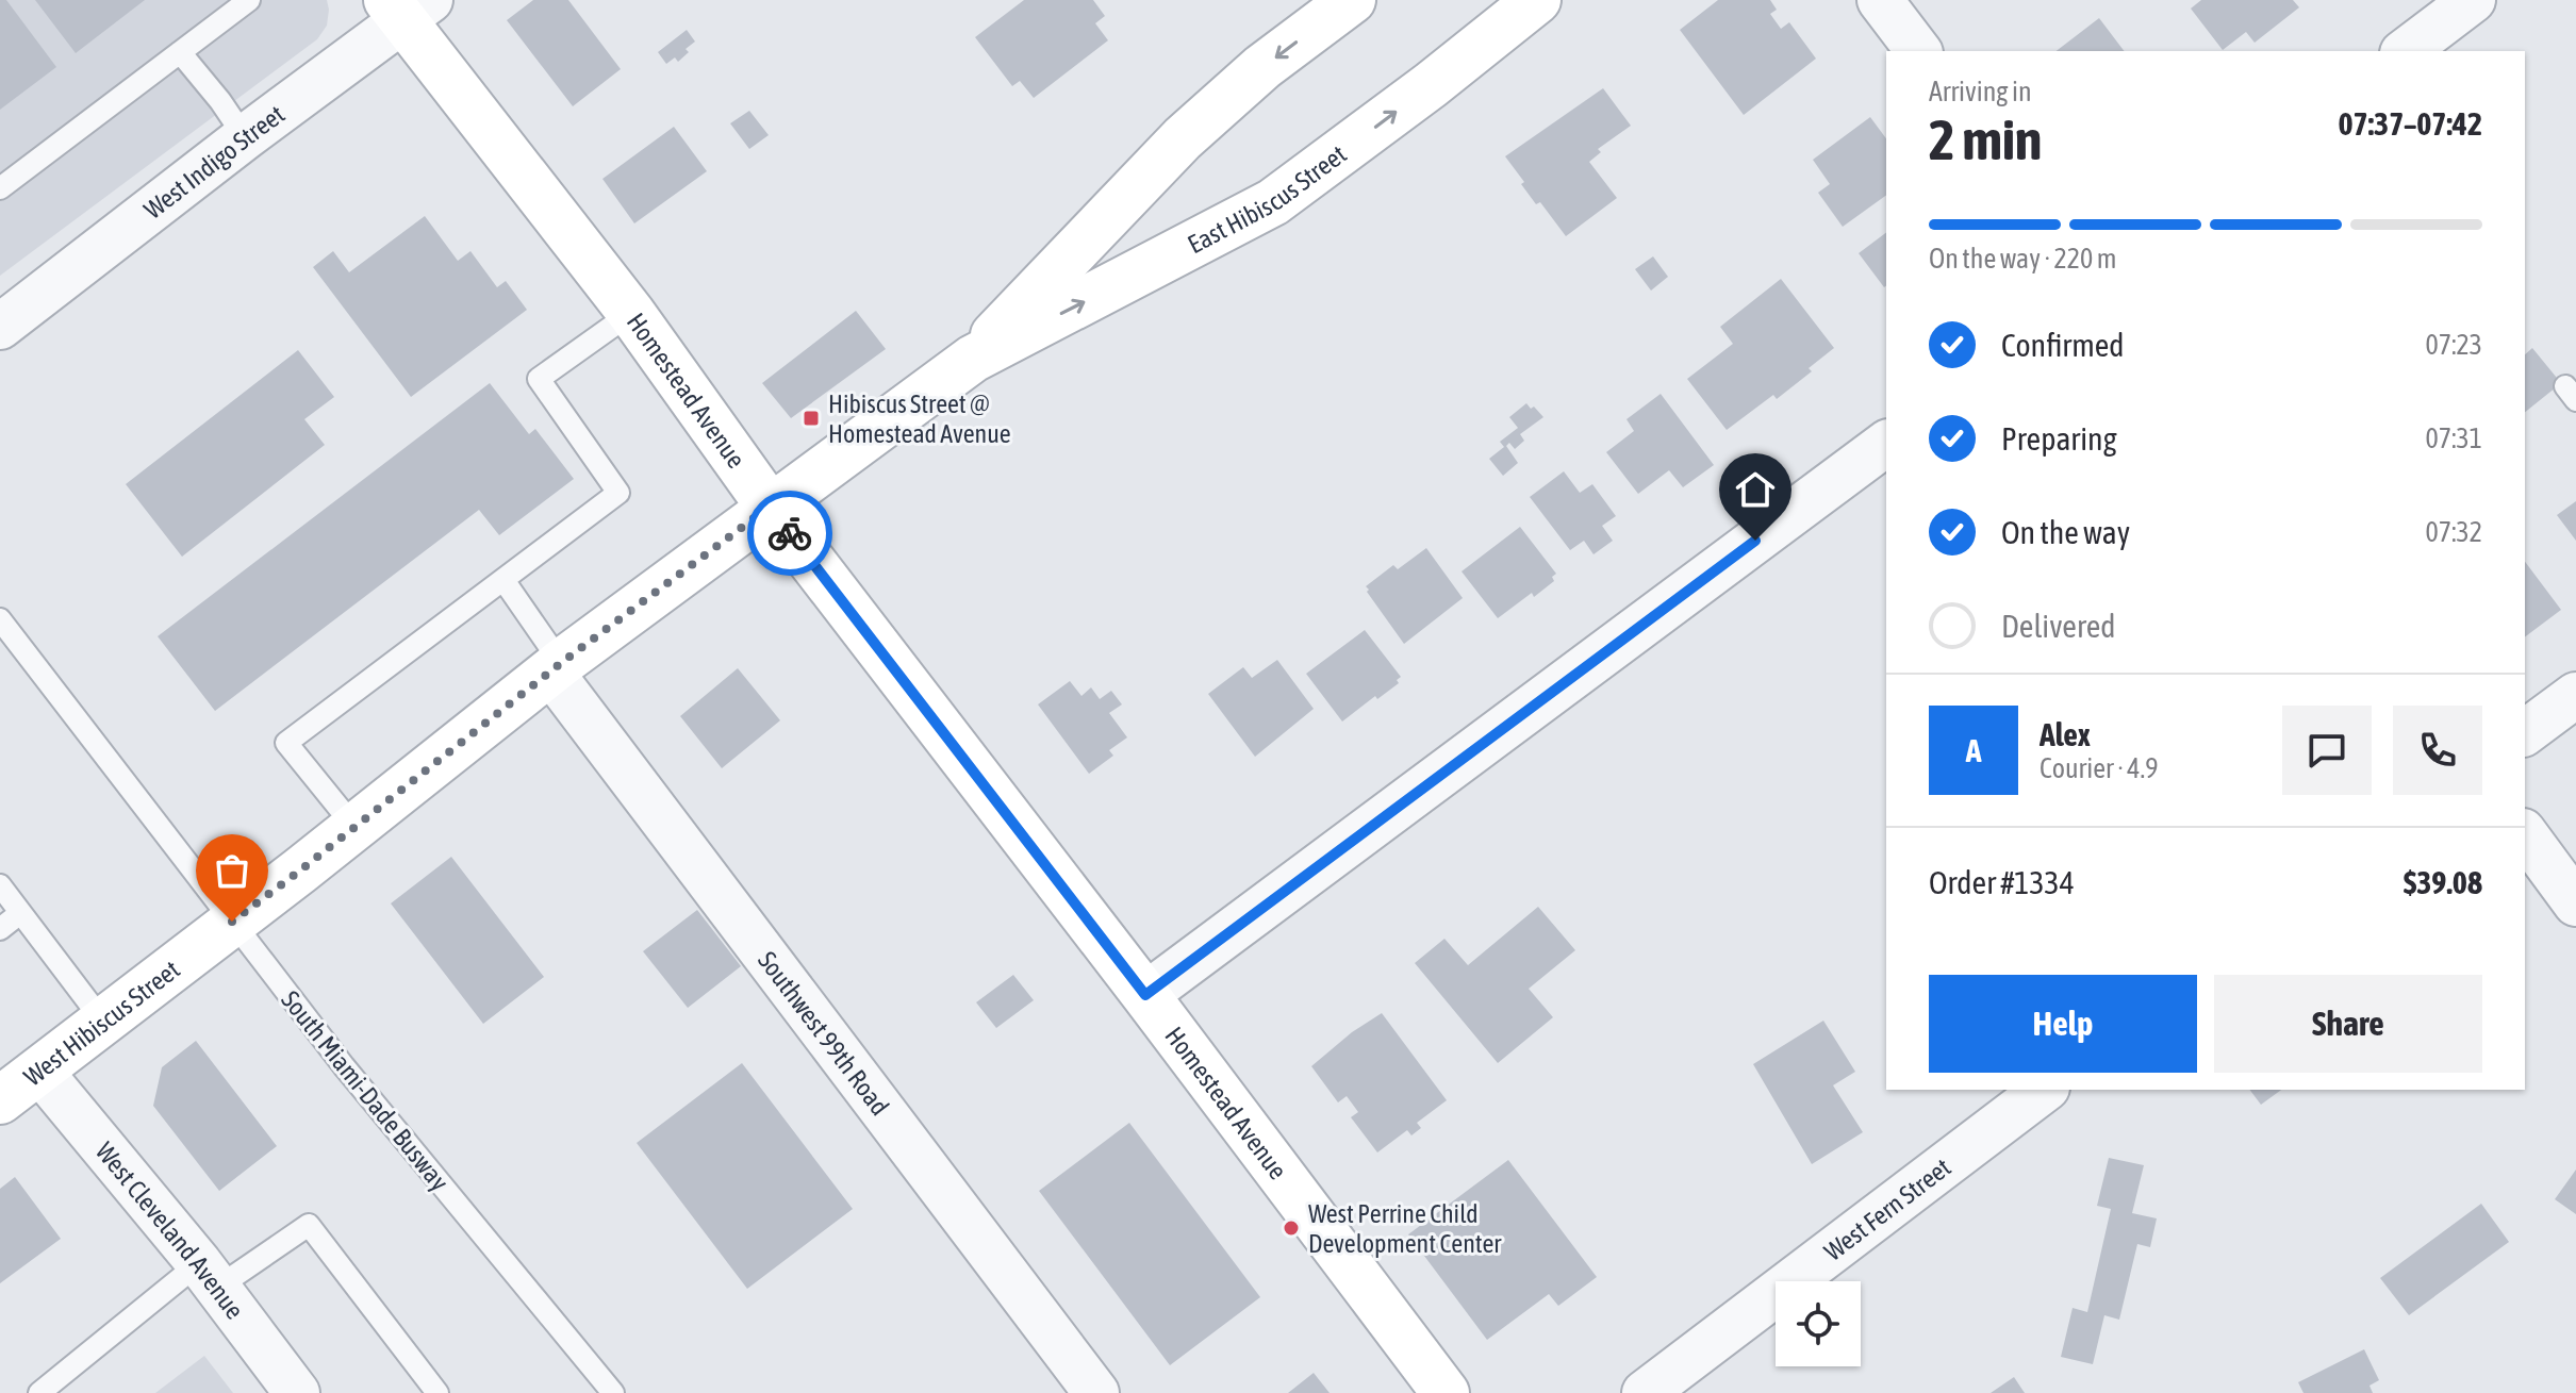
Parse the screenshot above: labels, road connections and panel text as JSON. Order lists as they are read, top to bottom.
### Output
{
  "streets": {
    "street": [
      "West Indigo Street",
      "East Hibiscus Street",
      "Homestead Avenue",
      "West Hibiscus Street",
      "Southwest 99th Road",
      "West Fern Street",
      "West Cleveland Avenue"
    ],
    "lane": ["South Miami-Dade Busway"]
  },
  "crossings": [
    ["West Indigo Street", "Homestead Avenue"],
    ["East Hibiscus Street", "Homestead Avenue"],
    ["East Hibiscus Street", "West Hibiscus Street"],
    ["Homestead Avenue", "West Hibiscus Street"],
    ["West Hibiscus Street", "Southwest 99th Road"],
    ["West Hibiscus Street", "South Miami-Dade Busway"],
    ["West Hibiscus Street", "West Cleveland Avenue"]
  ],
  "places": {
    "transit": ["Hibiscus Street @ Homestead Avenue"],
    "other": ["West Perrine Child Development Center"]
  },
  "page": {
    "heading": ["2 min", "Arriving in", "07:37–07:42"],
    "panel": [
      "Alex",
      "Courier · 4.9",
      "Order #1334",
      "$39.08"
    ],
    "bar": "On the way · 220 m",
    "list": [
      ["Confirmed", "07:23"],
      ["Preparing", "07:31"],
      ["On the way", "07:32"],
      "Delivered"
    ],
    "round": "A",
    "buttons": ["Help", "Share"]
  }
}
